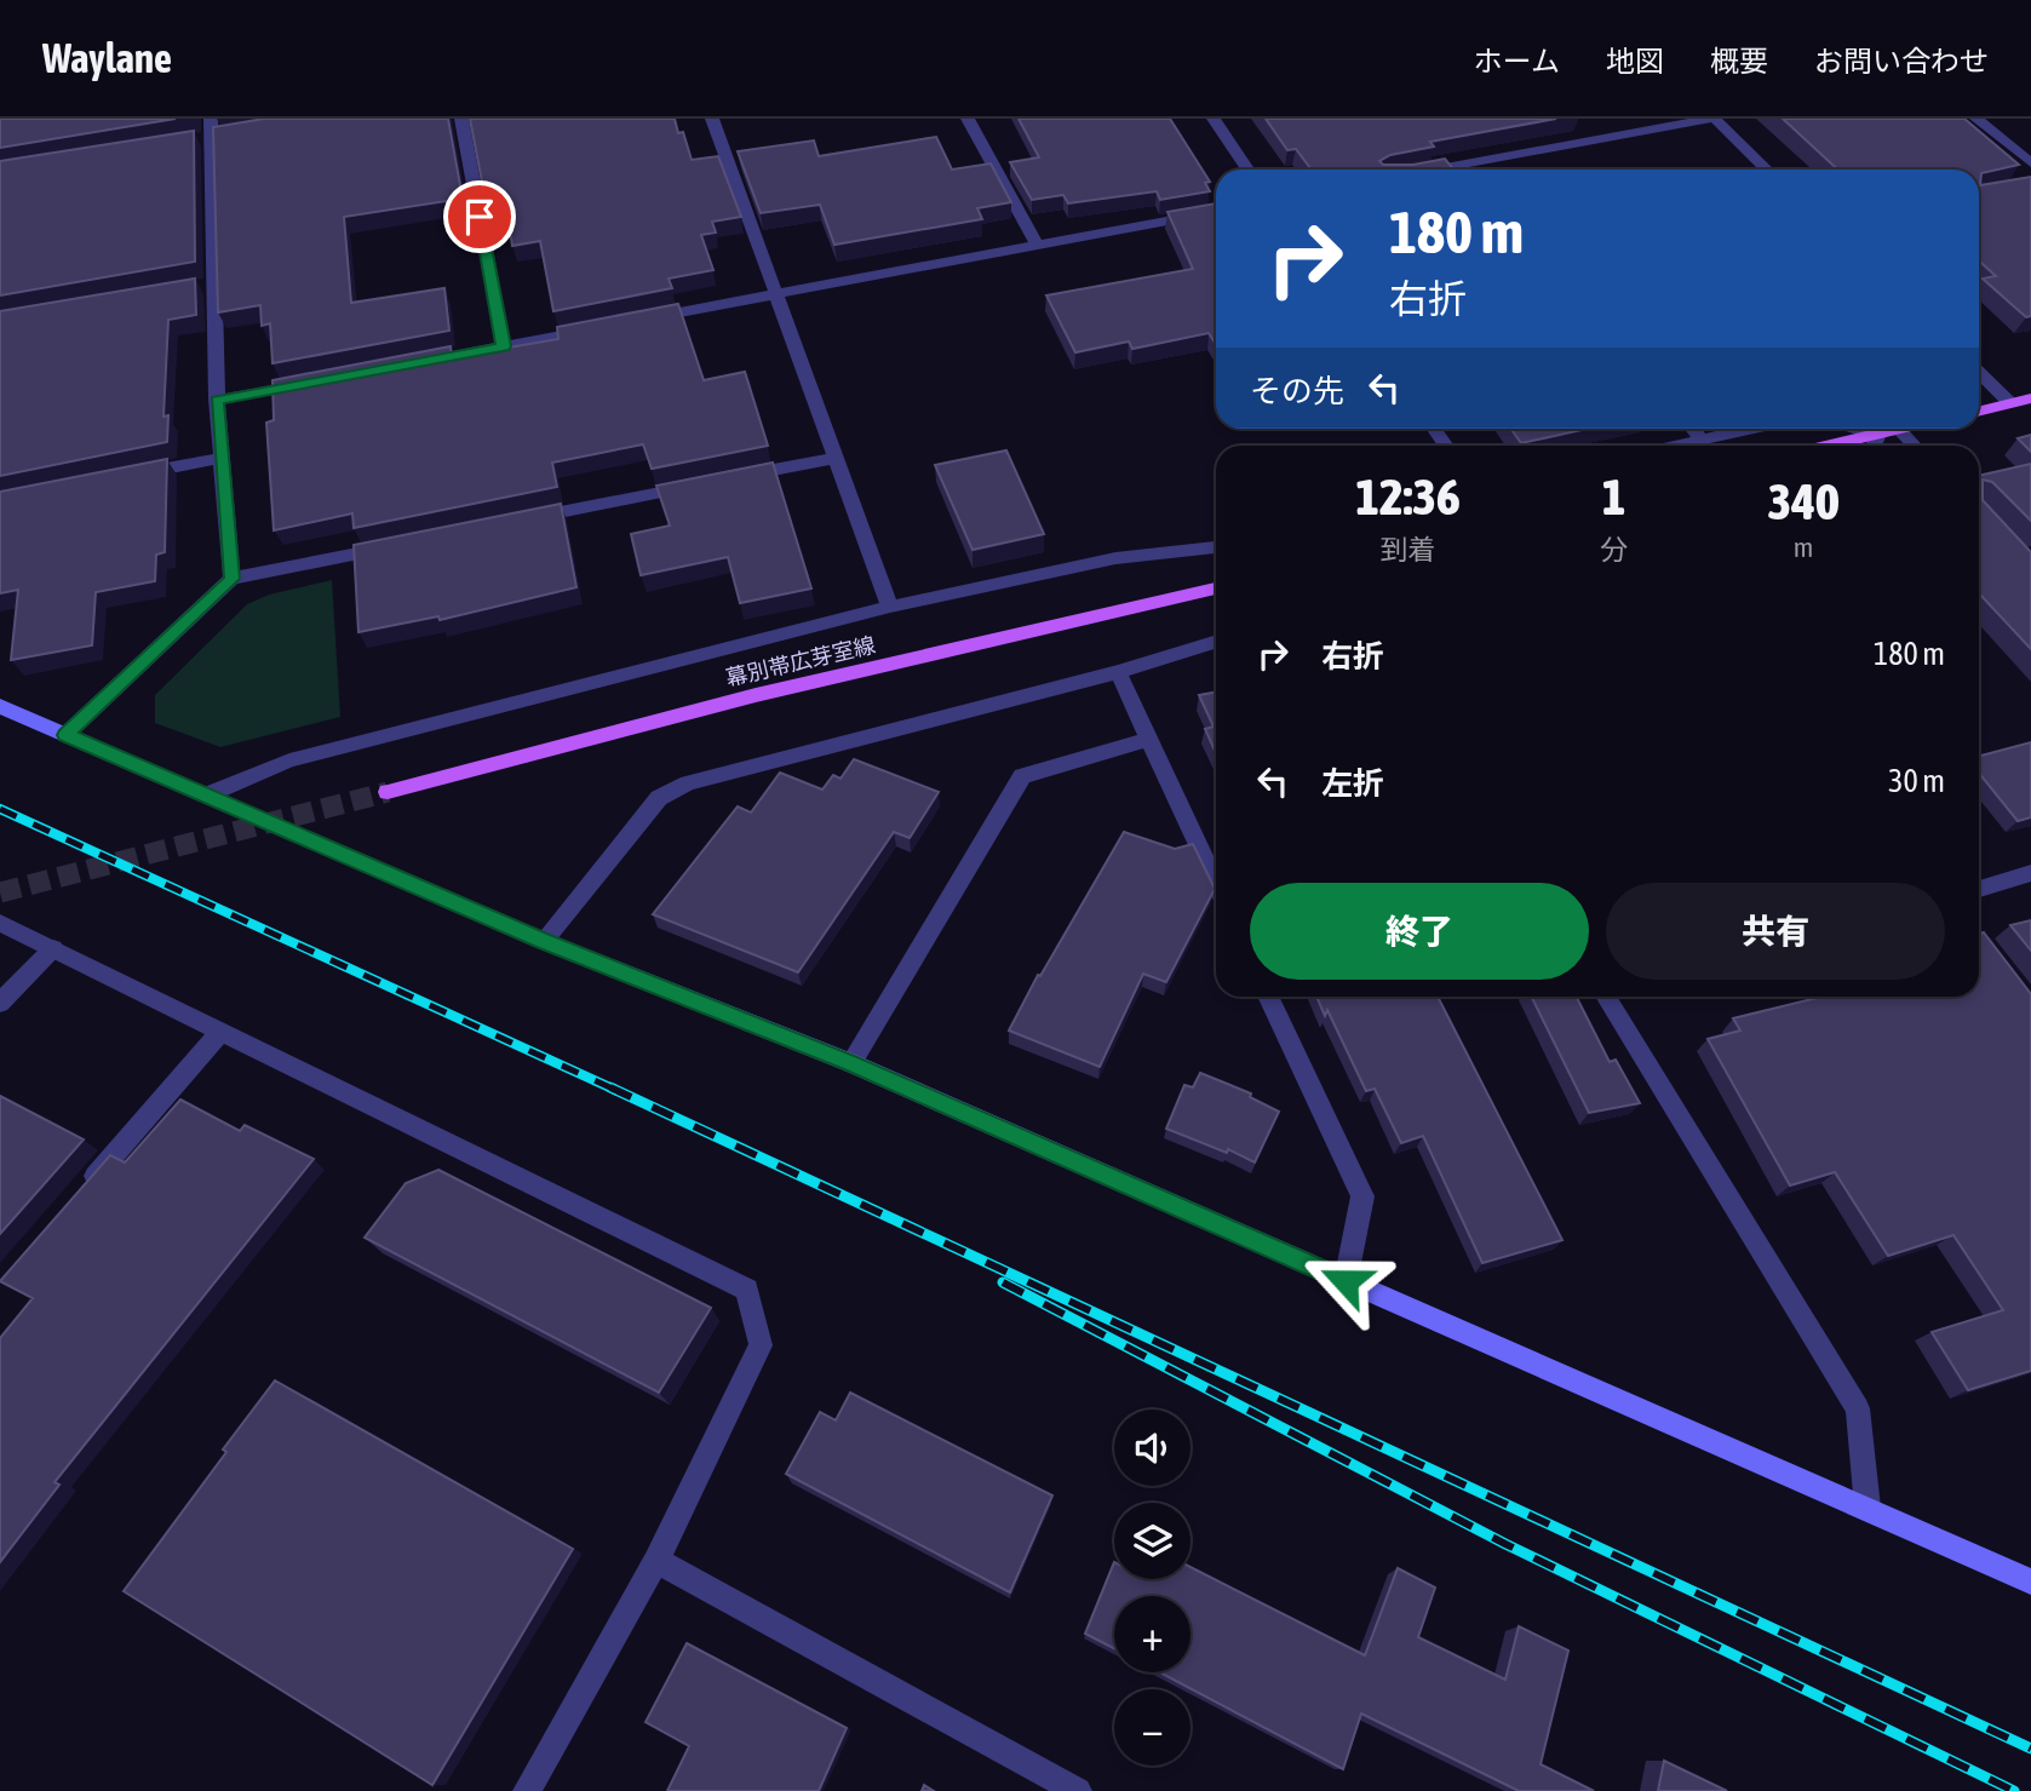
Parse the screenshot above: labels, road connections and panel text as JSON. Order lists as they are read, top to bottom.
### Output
{
  "streets": {
    "main road": ["幕別帯広芽室線"]
  },
  "page": {
    "header": "Waylane",
    "nav": [
      "ホーム",
      "地図",
      "概要",
      "お問い合わせ"
    ],
    "turn": ["180 m", "右折"],
    "then": "その先",
    "eta": [
      "12:36",
      "到着",
      "1",
      "分",
      "340",
      "m"
    ],
    "list": [
      {
        "name": "右折",
        "value": "180 m"
      },
      {
        "name": "左折",
        "value": "30 m"
      }
    ],
    "buttons": ["終了", "共有"],
    "map_buttons": ["+", "−"]
  }
}
